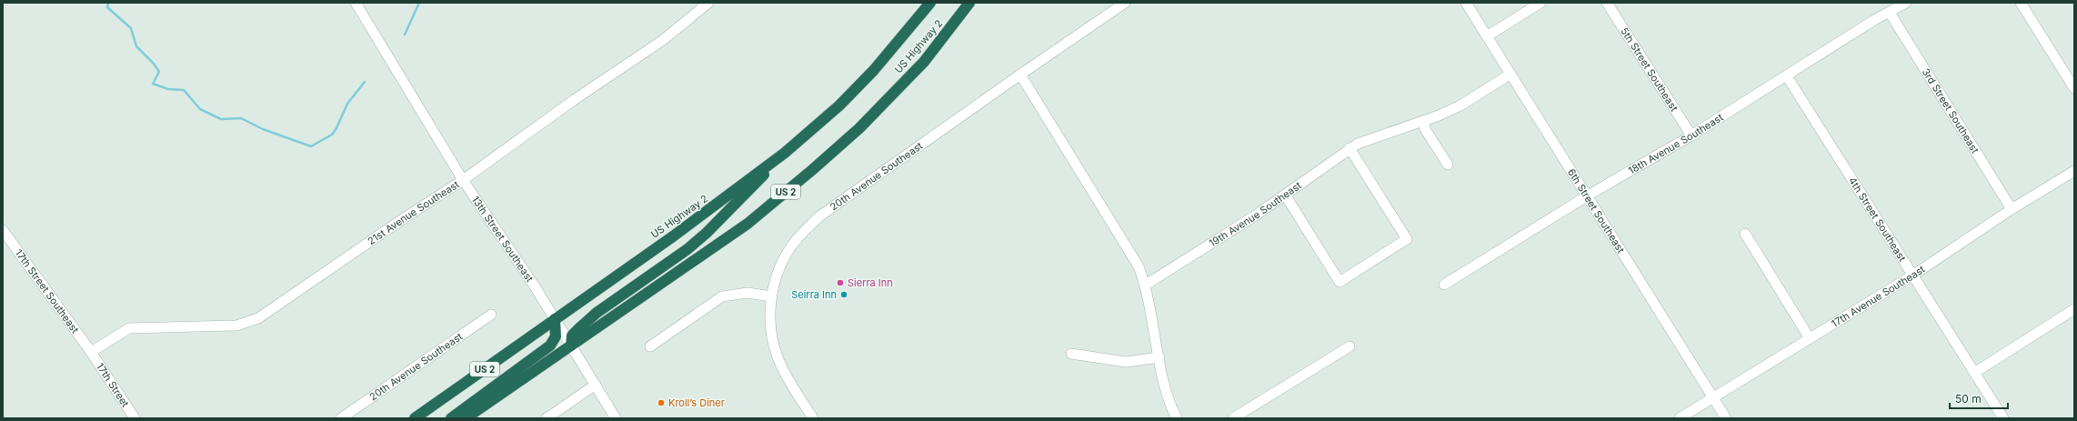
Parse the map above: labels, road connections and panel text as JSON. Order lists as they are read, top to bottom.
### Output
{
  "streets": {
    "highway": ["US Highway 2", "US 2"],
    "street": [
      "5th Street Southeast",
      "3rd Street Southeast",
      "18th Avenue Southeast",
      "20th Avenue Southeast",
      "6th Street Southeast",
      "21st Avenue Southeast",
      "19th Avenue Southeast",
      "4th Street Southeast",
      "13th Street Southeast",
      "17th Street Southeast",
      "17th Avenue Southeast",
      "17th Street"
    ]
  },
  "crossings": [
    ["US Highway 2", "13th Street Southeast"],
    ["5th Street Southeast", "18th Avenue Southeast"],
    ["3rd Street Southeast", "18th Avenue Southeast"],
    ["3rd Street Southeast", "17th Avenue Southeast"],
    ["18th Avenue Southeast", "6th Street Southeast"],
    ["18th Avenue Southeast", "4th Street Southeast"],
    ["6th Street Southeast", "19th Avenue Southeast"],
    ["6th Street Southeast", "17th Avenue Southeast"],
    ["21st Avenue Southeast", "13th Street Southeast"],
    ["21st Avenue Southeast", "17th Street Southeast"],
    ["21st Avenue Southeast", "17th Street"],
    ["4th Street Southeast", "17th Avenue Southeast"],
    ["17th Street Southeast", "17th Street"]
  ],
  "places": ["Sierra Inn", "Seirra Inn", "Kroll’s Diner"],
  "scale_bar": "50 m"
}
